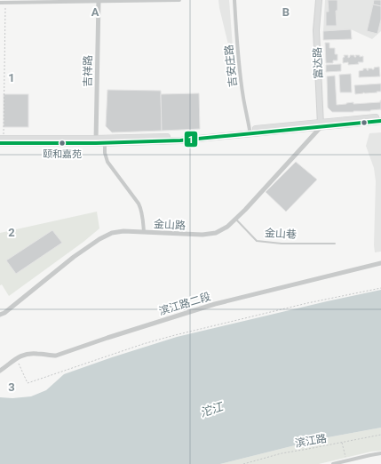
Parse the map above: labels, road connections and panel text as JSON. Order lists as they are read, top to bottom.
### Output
{
  "streets": {
    "main road": ["富达路"],
    "street": [
      "吉安庄路",
      "吉祥路",
      "金山路",
      "滨江路二段"
    ],
    "lane": ["金山巷"],
    "path": ["滨江路"]
  },
  "crossings": [
    ["富达路", "金山路"],
    ["金山路", "金山巷"]
  ],
  "water": ["沱江"],
  "places": ["颐和嘉苑"],
  "lines": ["transit line 1"],
  "grid": {
    "columns": ["A", "B"],
    "rows": ["1", "2", "3"]
  }
}
